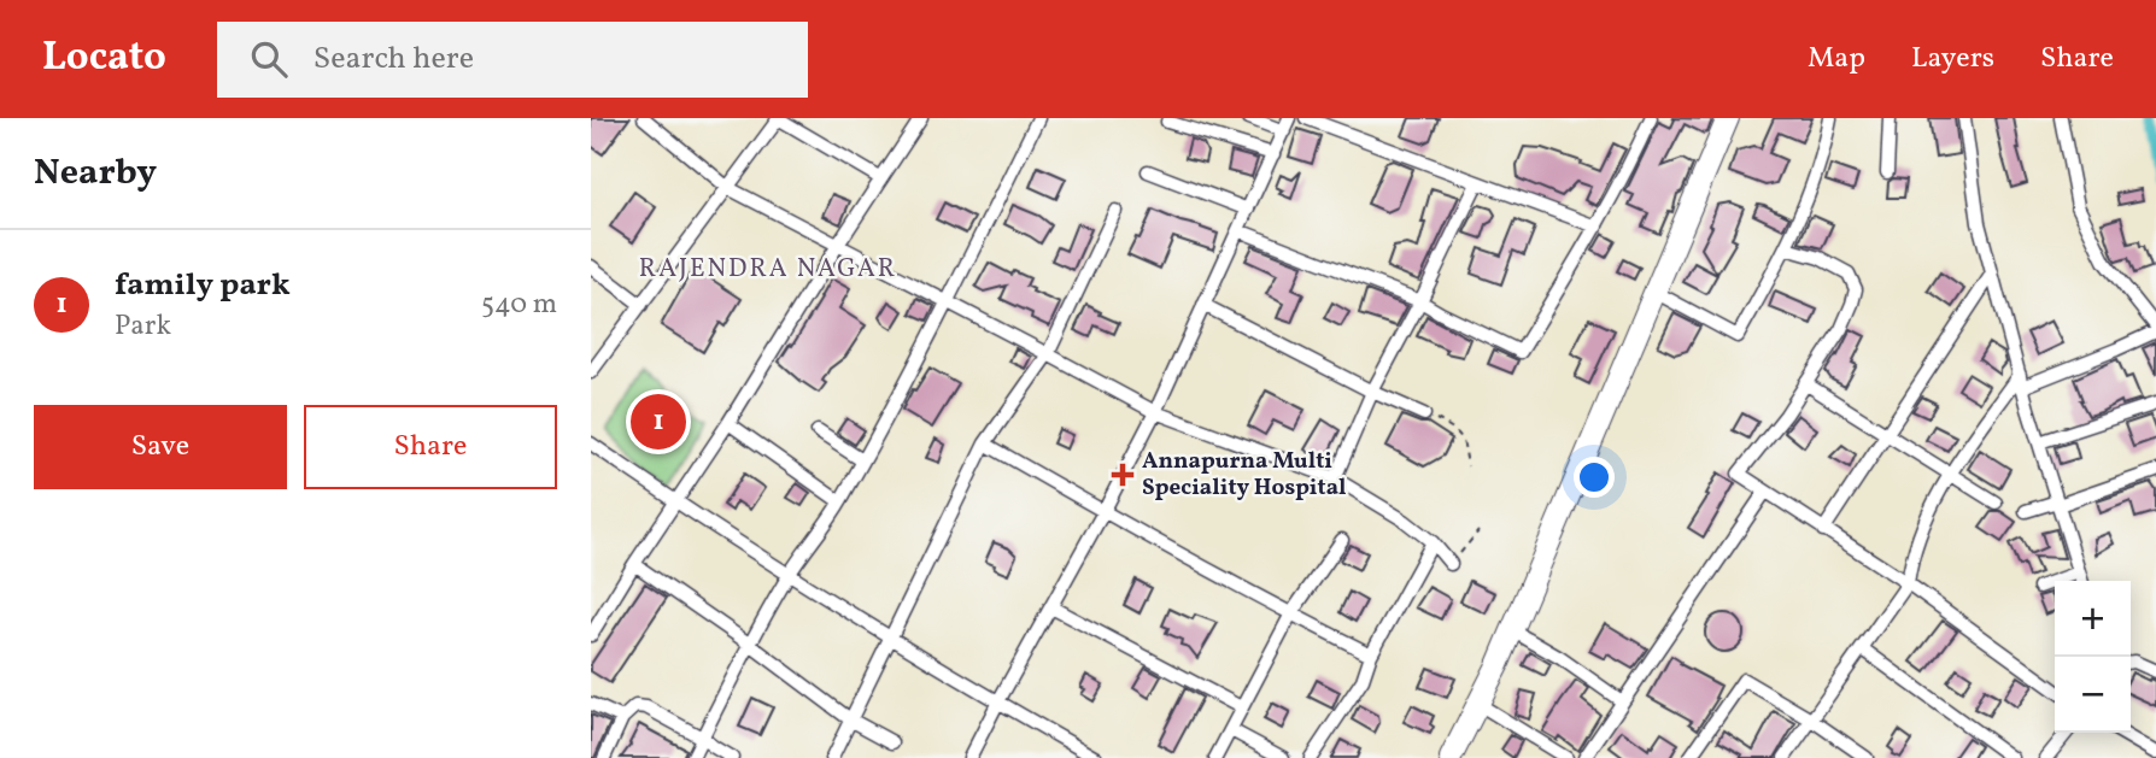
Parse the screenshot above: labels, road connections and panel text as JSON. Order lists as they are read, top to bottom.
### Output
{
  "districts": ["RAJENDRA NAGAR"],
  "places": {
    "health": ["Annapurna Multi Speciality Hospital"]
  },
  "page": {
    "header": "Locato",
    "search": "Search here",
    "nav": ["Map", "Layers", "Share"],
    "heading": "Nearby",
    "list": [
      {
        "mark": "1",
        "name": "family park",
        "note": "Park",
        "value": "540 m"
      }
    ],
    "buttons": ["Save", "Share"],
    "pins": "1",
    "map_buttons": ["+", "−"]
  }
}
